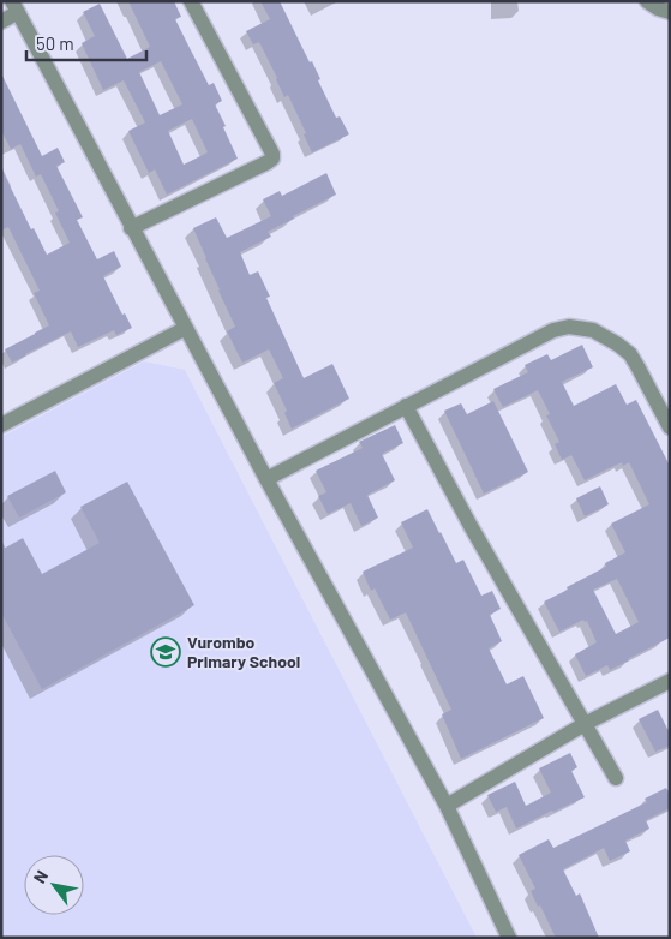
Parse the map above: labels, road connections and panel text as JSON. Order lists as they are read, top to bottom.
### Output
{
  "places": {
    "school or university": ["Vurombo Primary School"]
  },
  "scale_bar": "50 m",
  "north": "top left"
}
